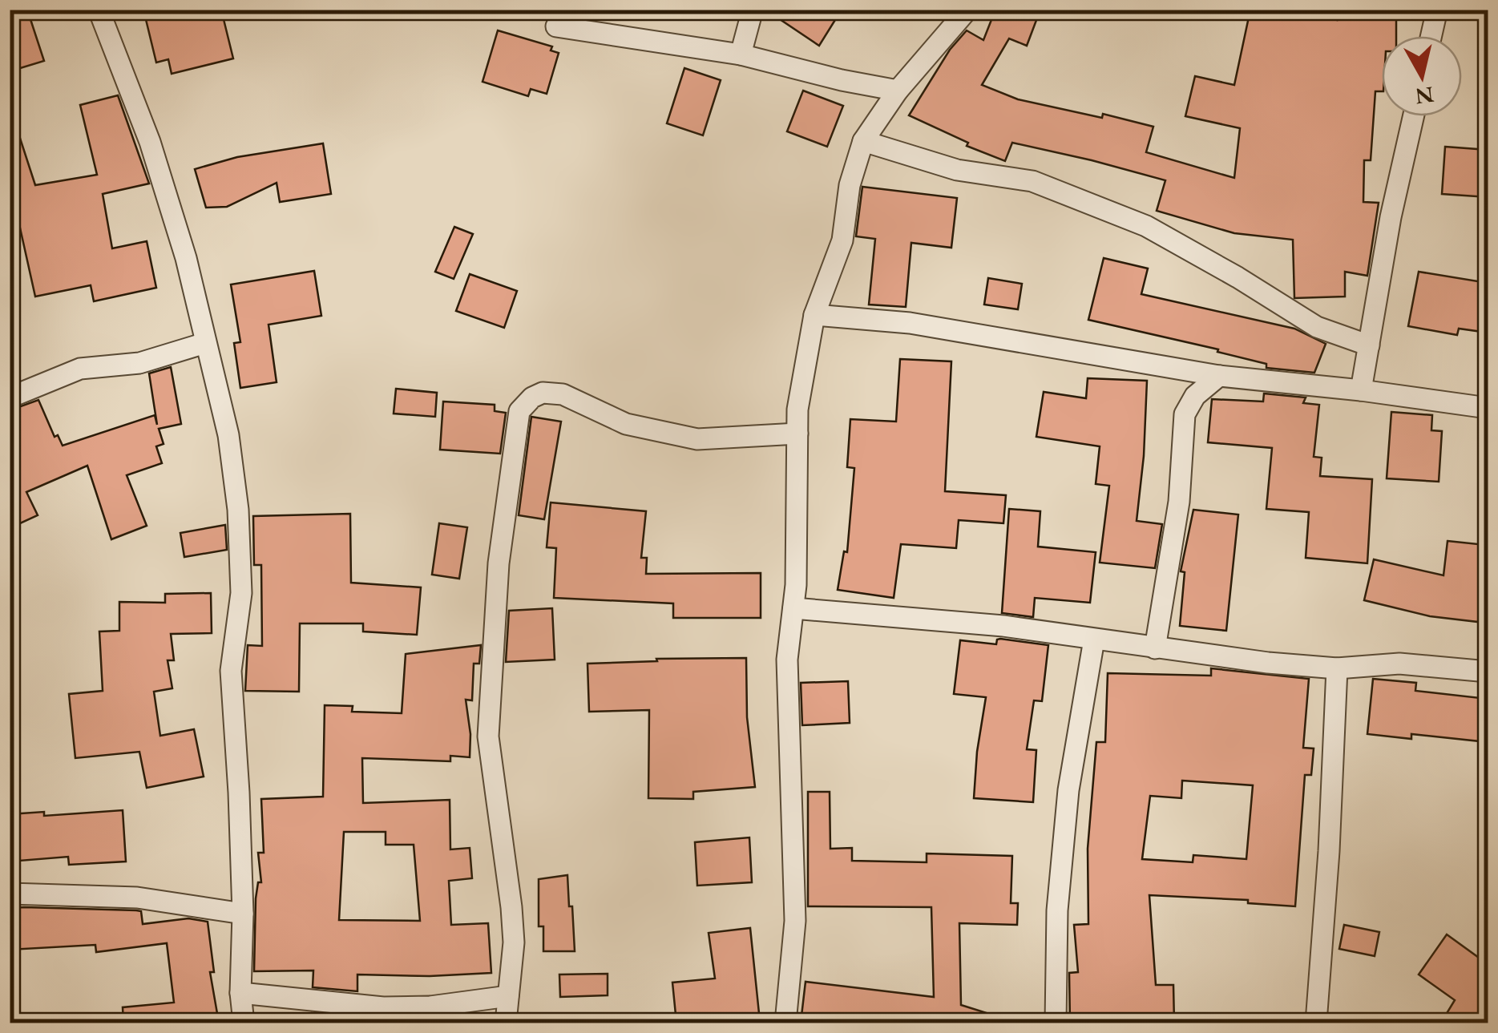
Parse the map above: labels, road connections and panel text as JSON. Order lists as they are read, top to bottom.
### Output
{
  "north": "bottom"
}
